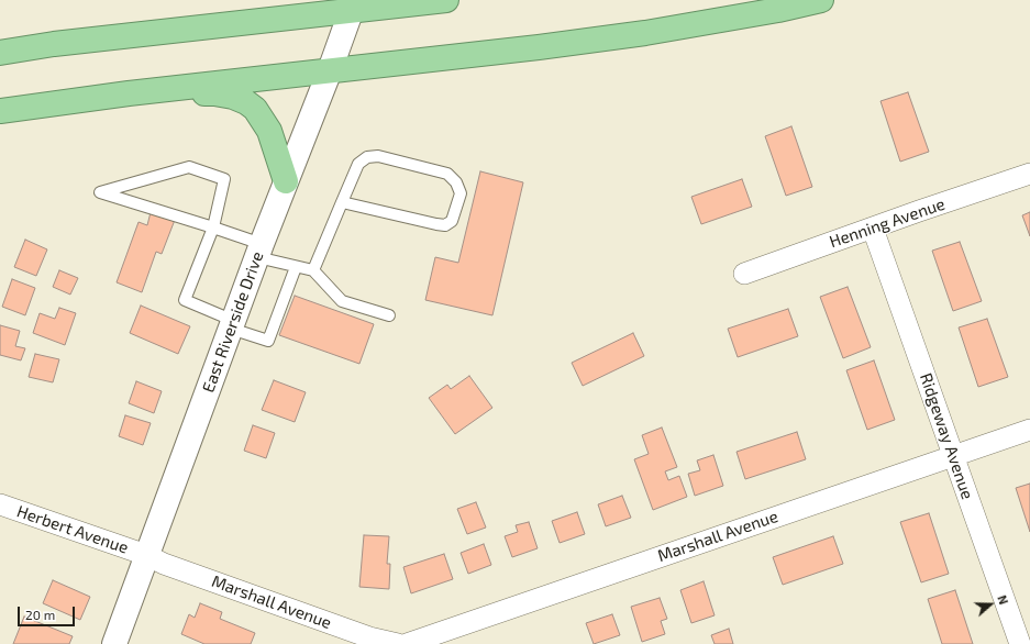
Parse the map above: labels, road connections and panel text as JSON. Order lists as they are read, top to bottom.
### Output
{
  "streets": {
    "street": [
      "Henning Avenue",
      "East Riverside Drive",
      "Ridgeway Avenue",
      "Herbert Avenue",
      "Marshall Avenue"
    ]
  },
  "crossings": [
    ["Henning Avenue", "Ridgeway Avenue"],
    ["East Riverside Drive", "Herbert Avenue"],
    ["East Riverside Drive", "Marshall Avenue"],
    ["Ridgeway Avenue", "Marshall Avenue"],
    ["Herbert Avenue", "Marshall Avenue"]
  ],
  "scale_bar": "20 m",
  "north": "right"
}
